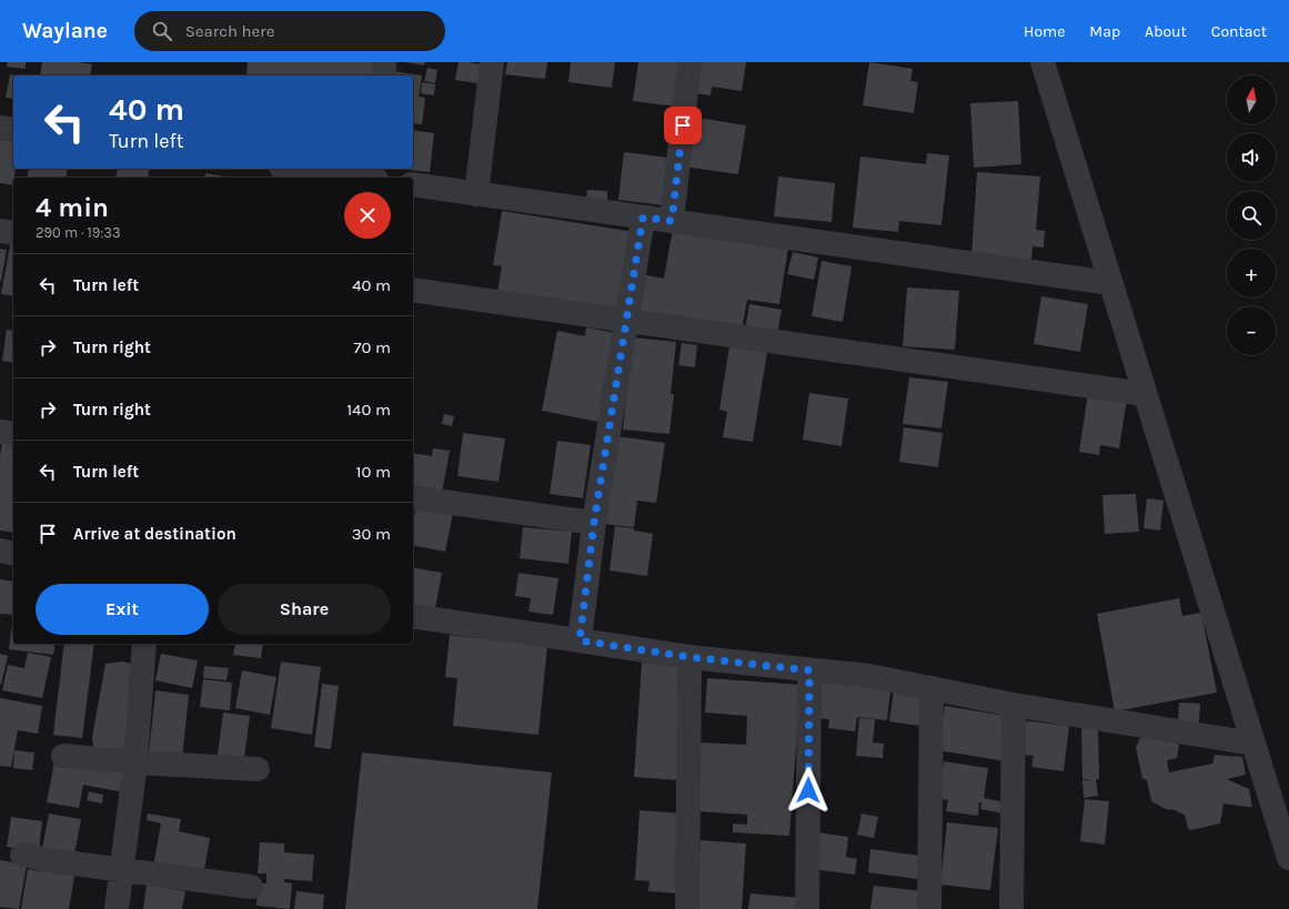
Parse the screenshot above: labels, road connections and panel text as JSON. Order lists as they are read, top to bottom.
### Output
{
  "north": "top",
  "page": {
    "header": "Waylane",
    "search": "Search here",
    "nav": [
      "Home",
      "Map",
      "About",
      "Contact"
    ],
    "map_buttons": ["+", "−"],
    "turn": ["40 m", "Turn left"],
    "heading": ["4 min", "290 m · 19:33"],
    "list": [
      {
        "name": "Turn left",
        "value": "40 m"
      },
      {
        "name": "Turn right",
        "value": "70 m"
      },
      {
        "name": "Turn right",
        "value": "140 m"
      },
      {
        "name": "Turn left",
        "value": "10 m"
      },
      {
        "name": "Arrive at destination",
        "value": "30 m"
      }
    ],
    "buttons": ["Exit", "Share"]
  }
}
